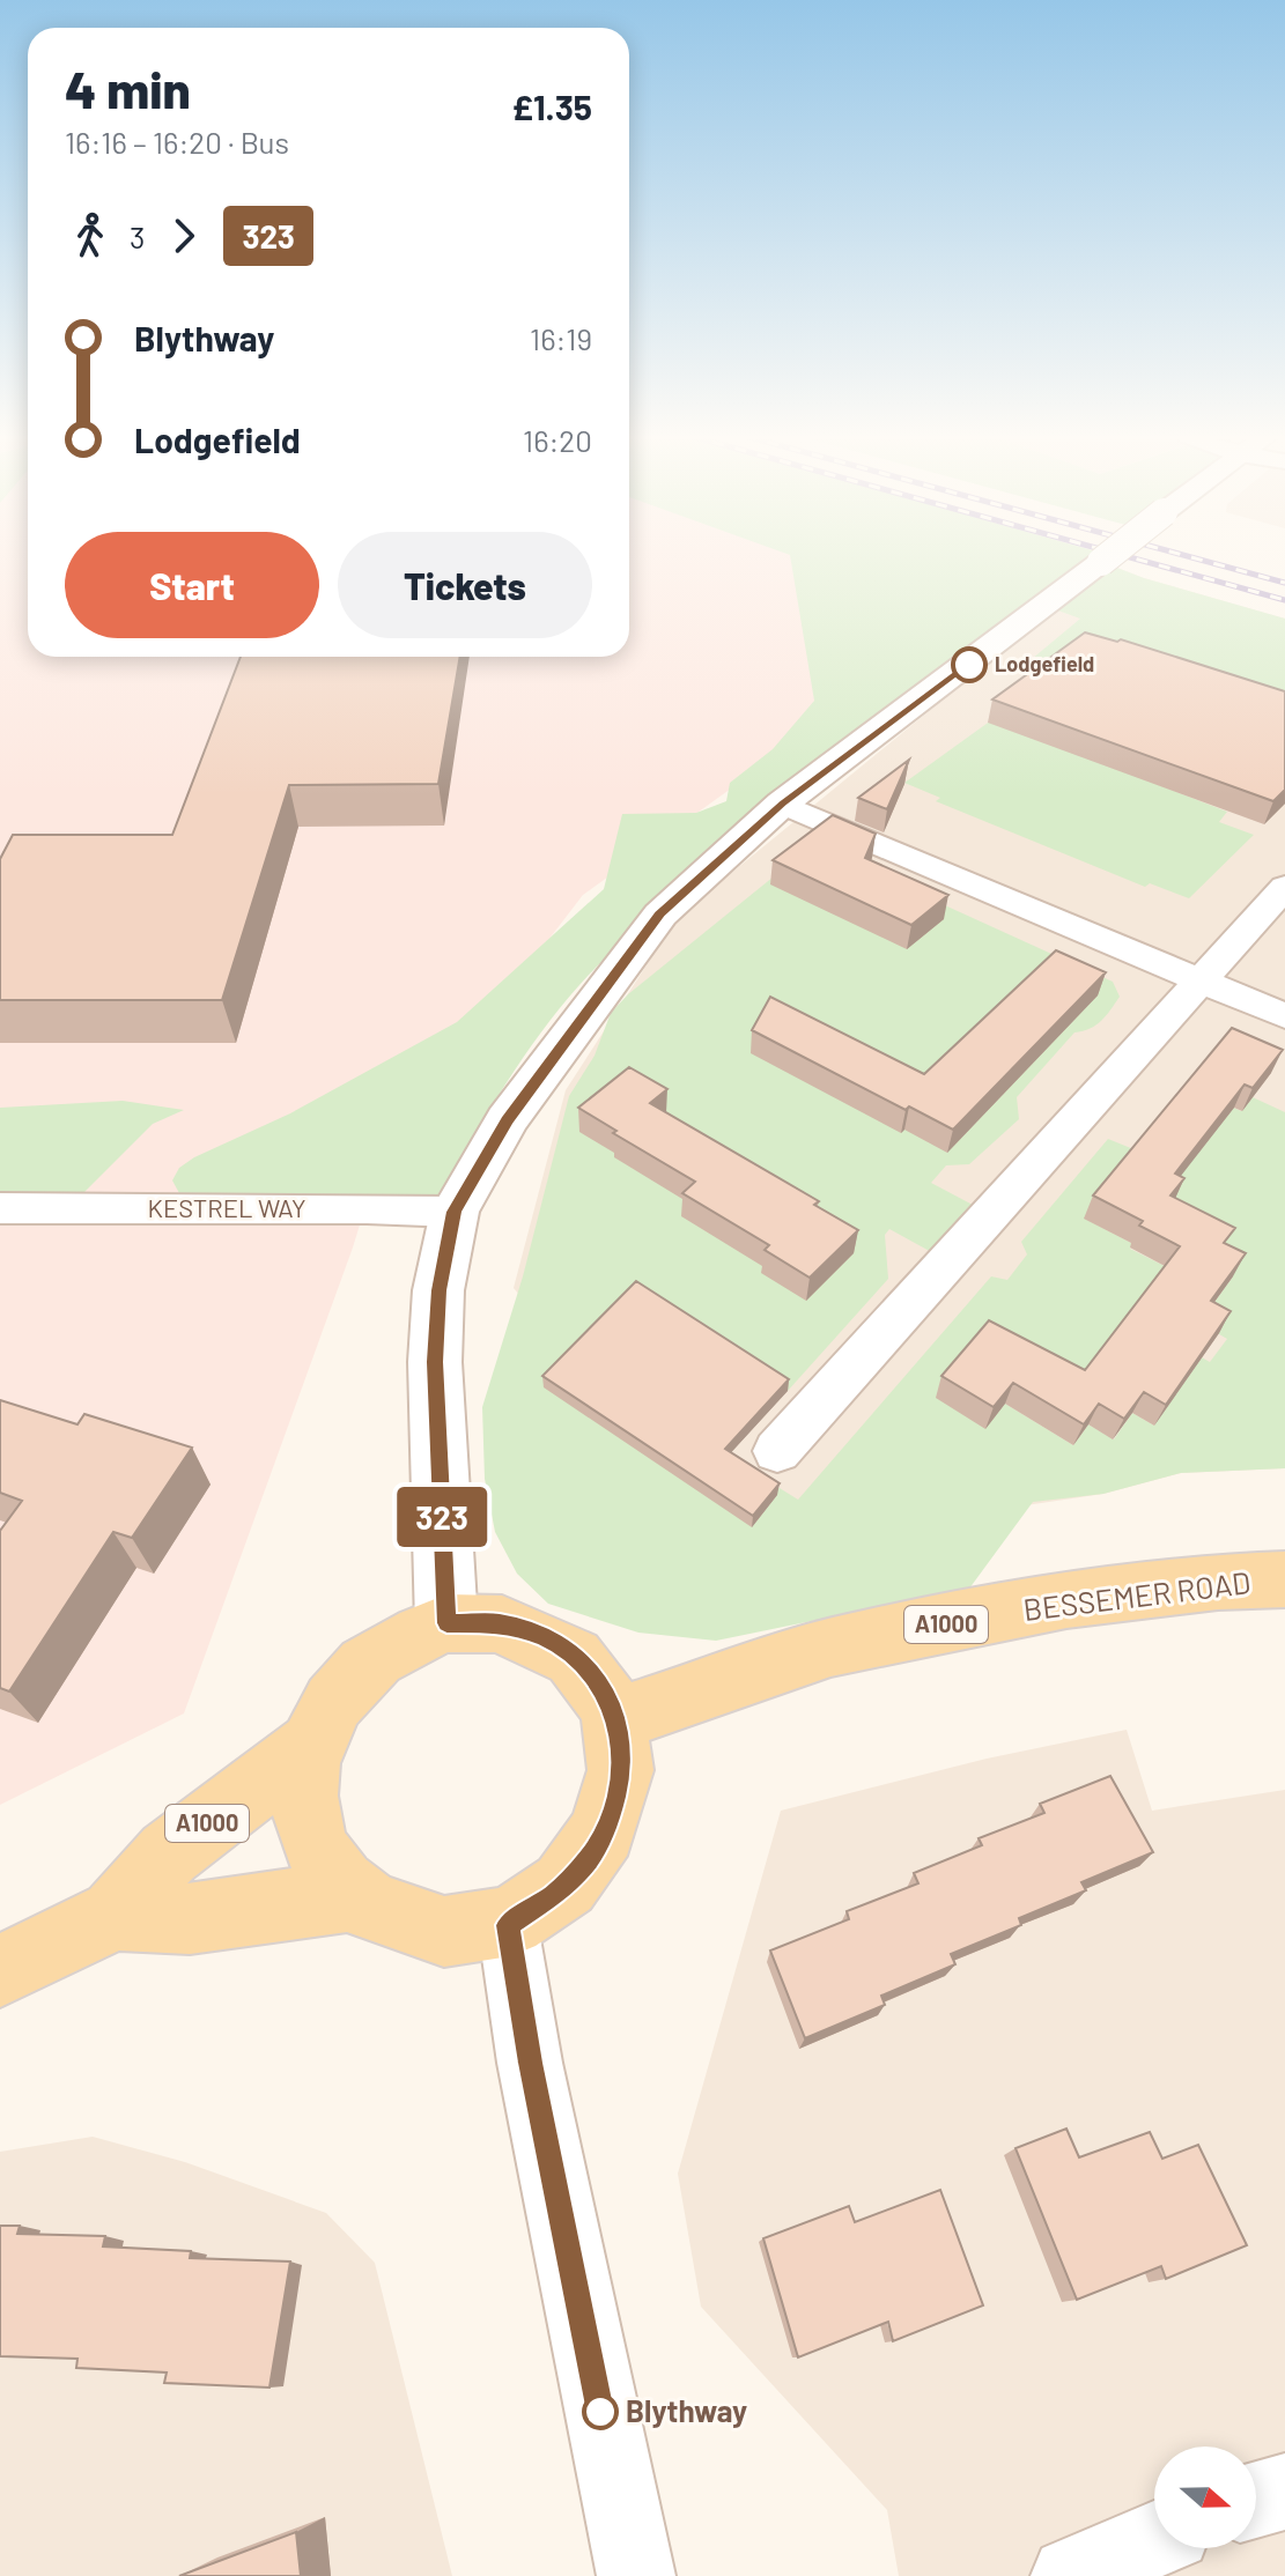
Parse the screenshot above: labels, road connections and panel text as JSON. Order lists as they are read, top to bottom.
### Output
{
  "streets": {
    "main road": ["BESSEMER ROAD", "A1000"],
    "street": ["KESTREL WAY"]
  },
  "crossings": [
    ["BESSEMER ROAD", "A1000"]
  ],
  "places": ["Lodgefield", "Blythway"],
  "lines": ["bus line 323"],
  "north": "right",
  "page": {
    "on_map": "323",
    "heading": ["4 min", "16:16 – 16:20 · Bus", "£1.35"],
    "legs": ["3", "323"],
    "list": [
      {
        "name": "Blythway",
        "value": "16:19"
      },
      {
        "name": "Lodgefield",
        "value": "16:20"
      }
    ],
    "buttons": ["Start", "Tickets"]
  }
}
